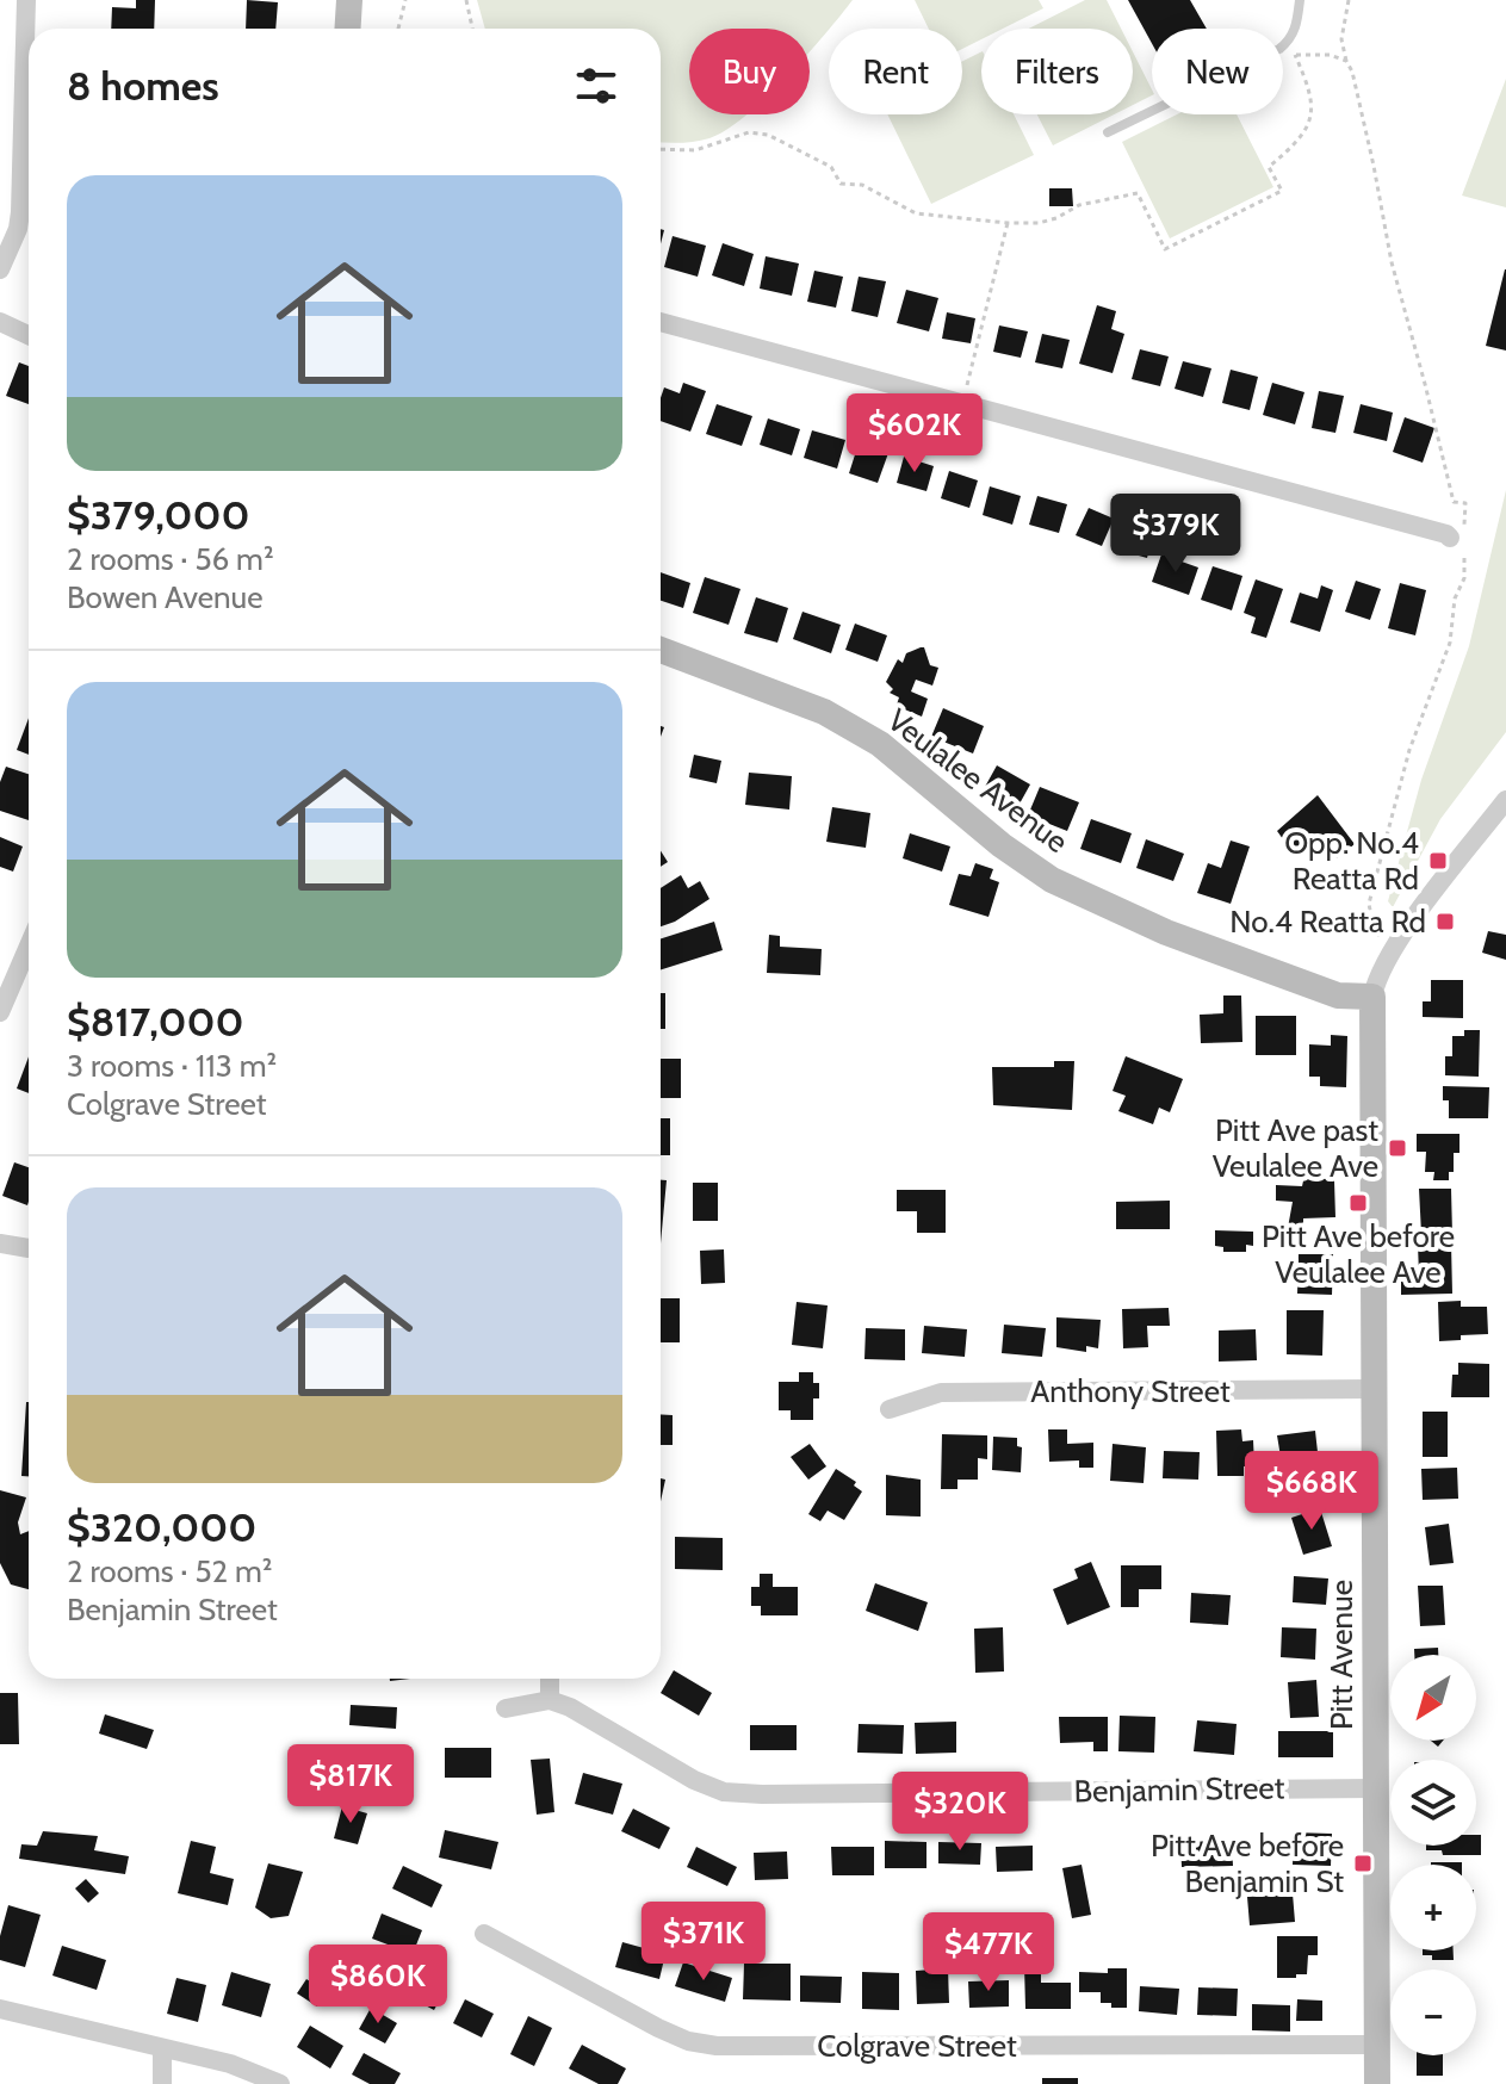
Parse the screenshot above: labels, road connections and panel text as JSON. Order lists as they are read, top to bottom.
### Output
{
  "streets": {
    "street": [
      "Veulalee Avenue",
      "Anthony Street",
      "Pitt Avenue",
      "Benjamin Street",
      "Colgrave Street"
    ]
  },
  "crossings": [
    ["Veulalee Avenue", "Pitt Avenue"],
    ["Anthony Street", "Pitt Avenue"],
    ["Pitt Avenue", "Benjamin Street"],
    ["Pitt Avenue", "Colgrave Street"]
  ],
  "places": {
    "transit": [
      "Opp. No.4 Reatta Rd",
      "No.4 Reatta Rd",
      "Pitt Ave past Veulalee Ave",
      "Pitt Ave before Veulalee Ave",
      "Pitt Ave before Benjamin St"
    ]
  },
  "north": "bottom left",
  "page": {
    "chip": [
      "Buy",
      "Rent",
      "Filters",
      "New"
    ],
    "heading": "8 homes",
    "list": [
      {
        "name": "$379,000",
        "note": "2 rooms · 56 m² · Bowen Avenue"
      },
      {
        "name": "$817,000",
        "note": "3 rooms · 113 m² · Colgrave Street"
      },
      {
        "name": "$320,000",
        "note": "2 rooms · 52 m² · Benjamin Street"
      }
    ],
    "price": [
      "$602K",
      "$379K",
      "$668K",
      "$817K",
      "$320K",
      "$371K",
      "$477K",
      "$860K"
    ],
    "map_buttons": ["+", "−"]
  }
}
